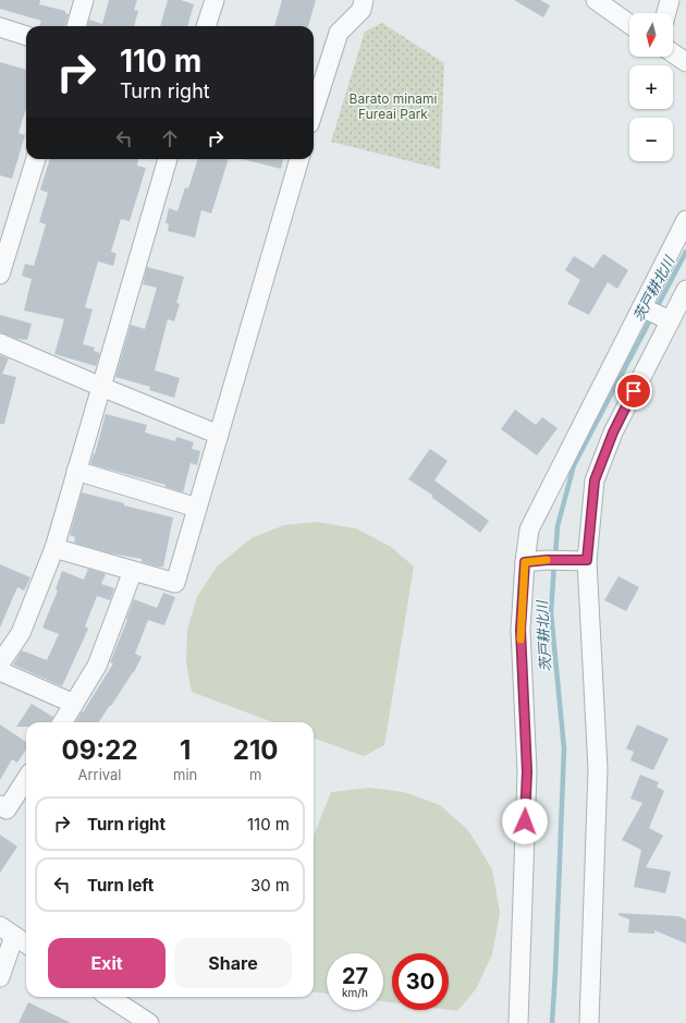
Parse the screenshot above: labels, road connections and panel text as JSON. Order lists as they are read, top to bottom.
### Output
{
  "water": ["茨戸耕北川"],
  "parks": ["Barato minami Fureai Park"],
  "north": "bottom",
  "page": {
    "map_buttons": ["+", "−"],
    "turn": ["110 m", "Turn right"],
    "eta": [
      "09:22",
      "Arrival",
      "1",
      "min",
      "210",
      "m"
    ],
    "list": [
      {
        "name": "Turn right",
        "value": "110 m"
      },
      {
        "name": "Turn left",
        "value": "30 m"
      }
    ],
    "buttons": ["Exit", "Share"],
    "speed": "27 km/h",
    "limit": "30"
  }
}
